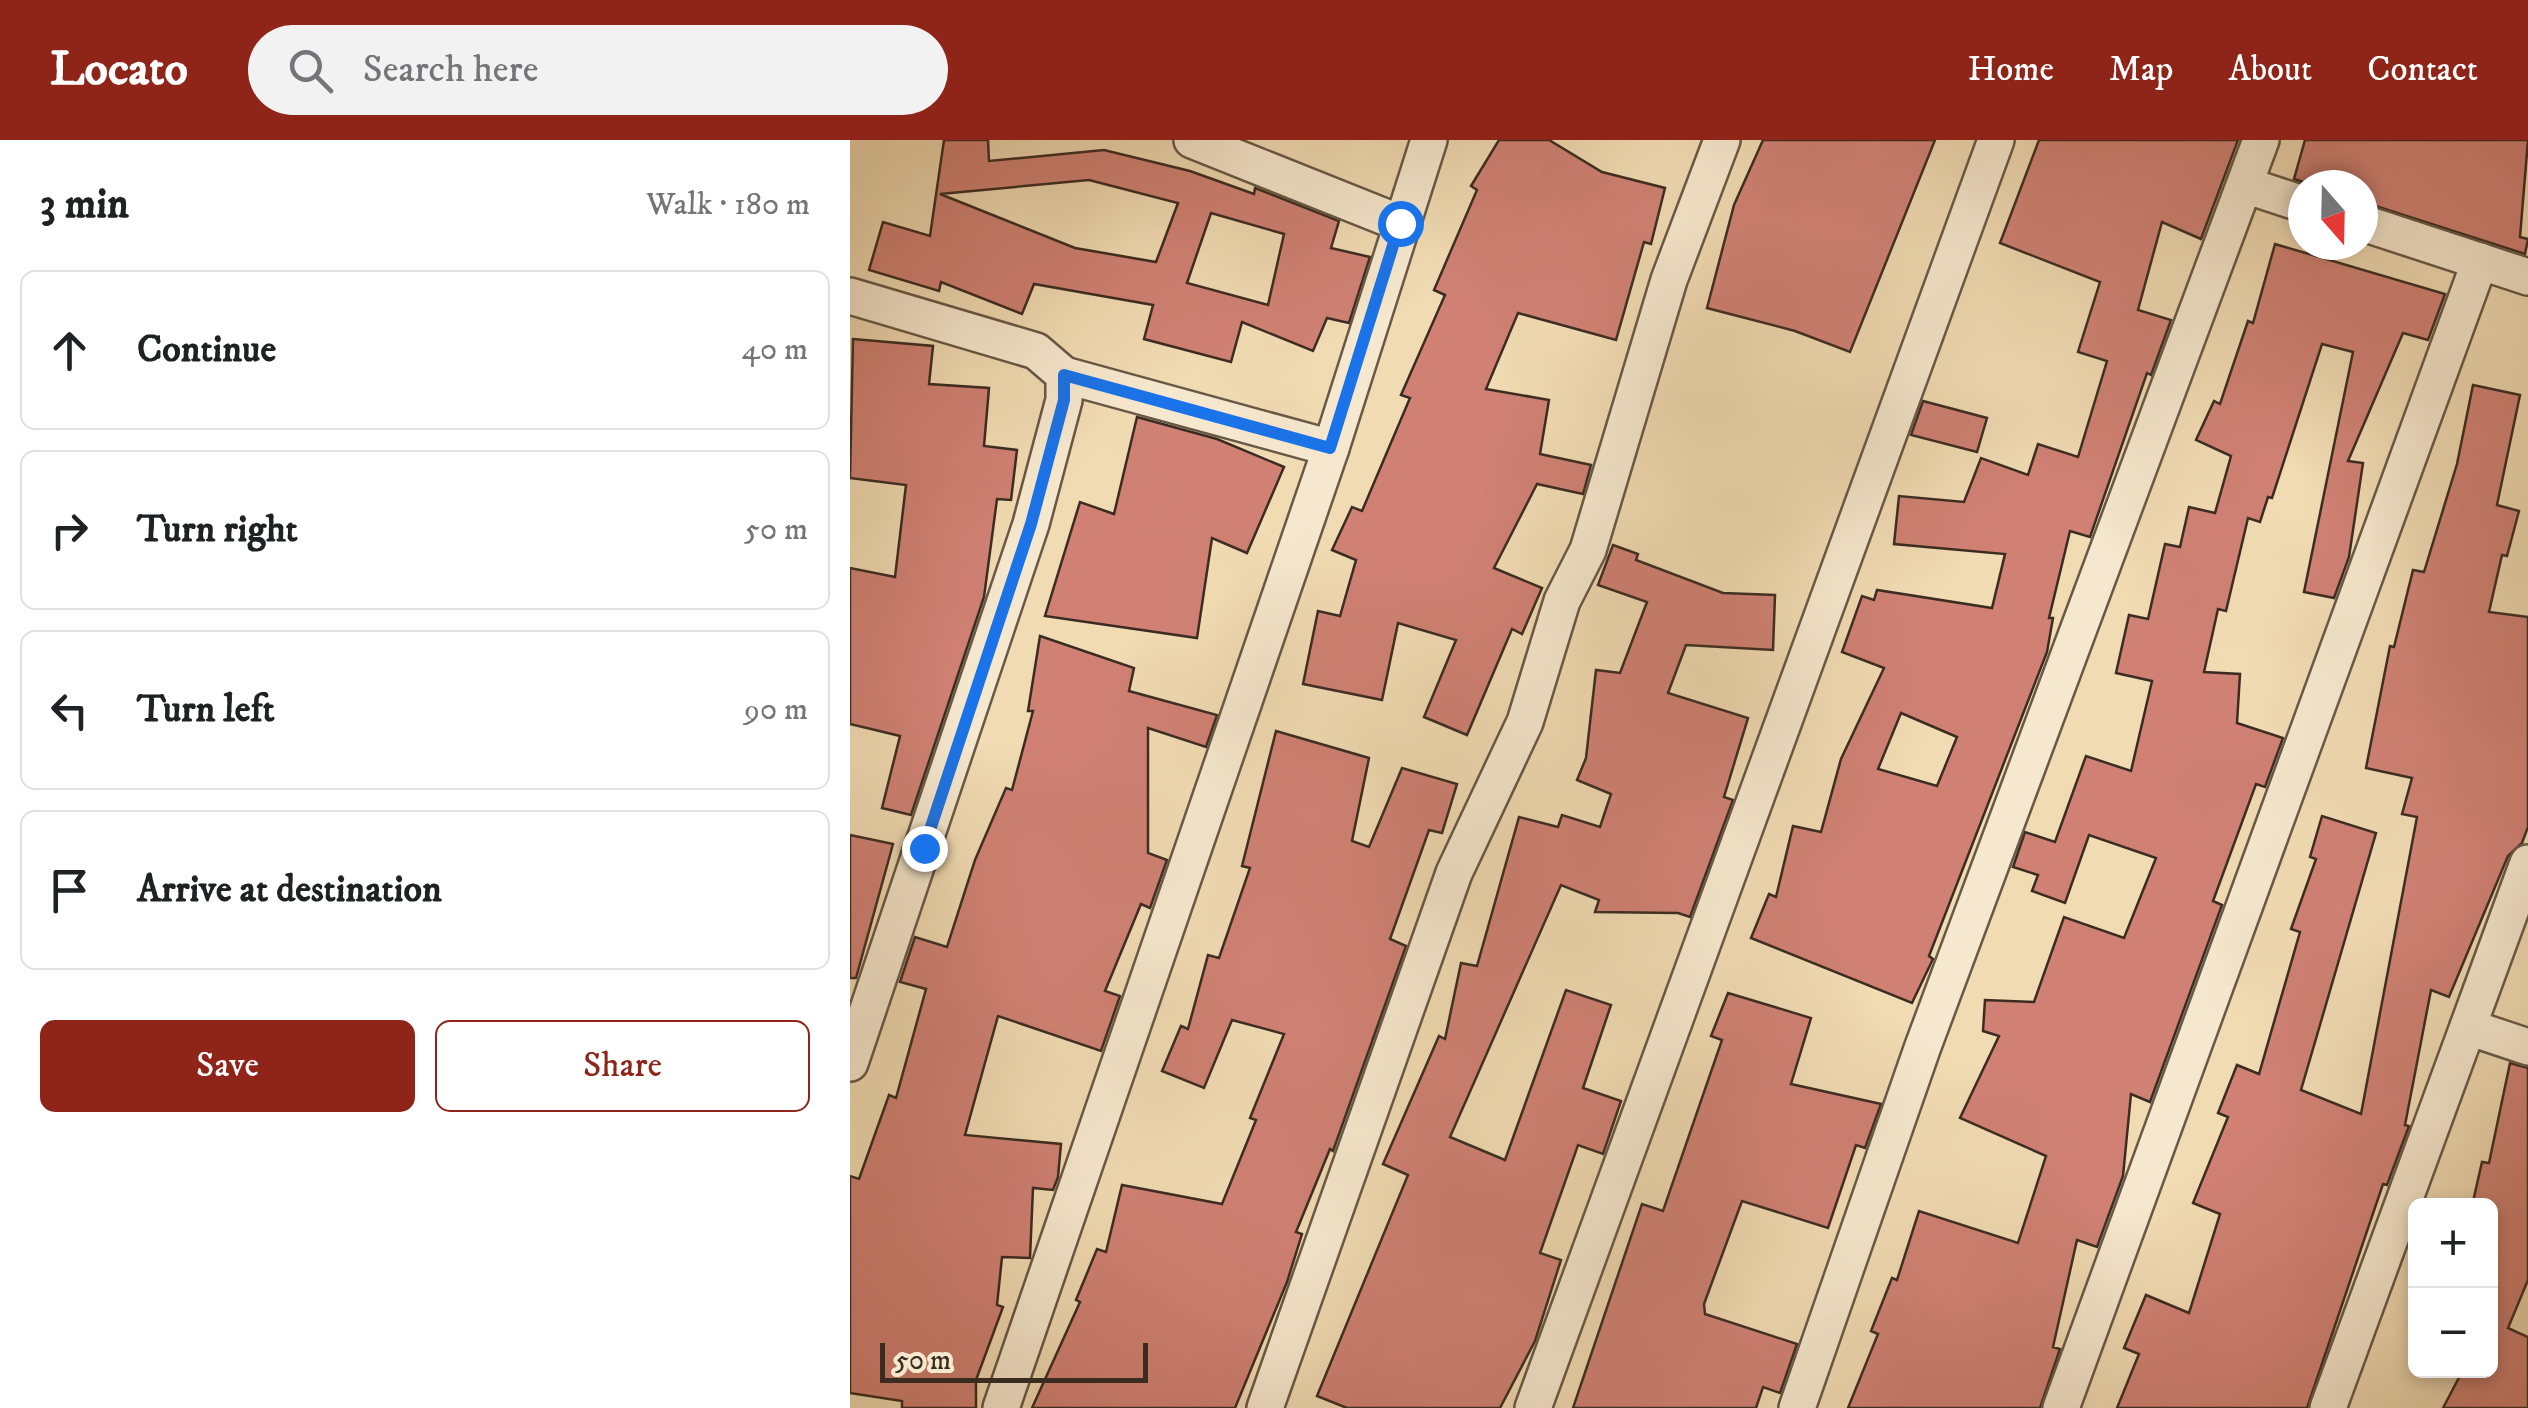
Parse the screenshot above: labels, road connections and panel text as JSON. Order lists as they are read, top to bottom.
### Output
{
  "scale_bar": "50 m",
  "north": "bottom",
  "page": {
    "header": "Locato",
    "search": "Search here",
    "nav": [
      "Home",
      "Map",
      "About",
      "Contact"
    ],
    "heading": ["3 min", "Walk · 180 m"],
    "list": [
      ["Continue", "40 m"],
      ["Turn right", "50 m"],
      ["Turn left", "90 m"],
      "Arrive at destination"
    ],
    "buttons": ["Save", "Share"],
    "map_buttons": ["+", "−"],
    "scale": "50 m"
  }
}
